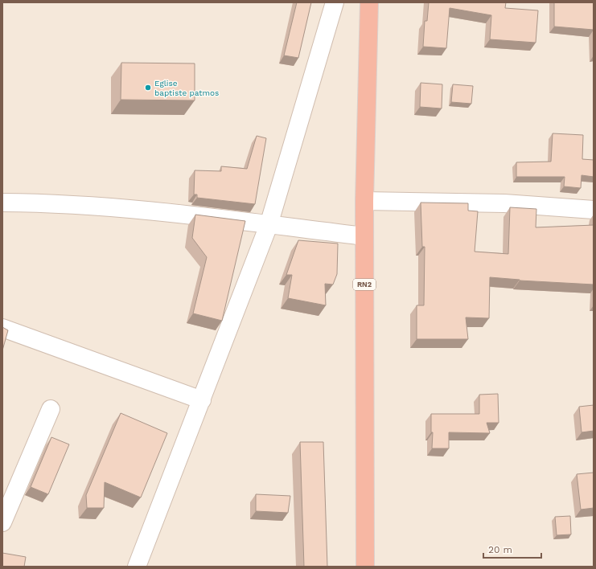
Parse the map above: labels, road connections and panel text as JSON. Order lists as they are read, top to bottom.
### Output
{
  "streets": {
    "highway": ["RN2"]
  },
  "places": ["Eglise baptiste patmos"],
  "scale_bar": "20 m"
}
